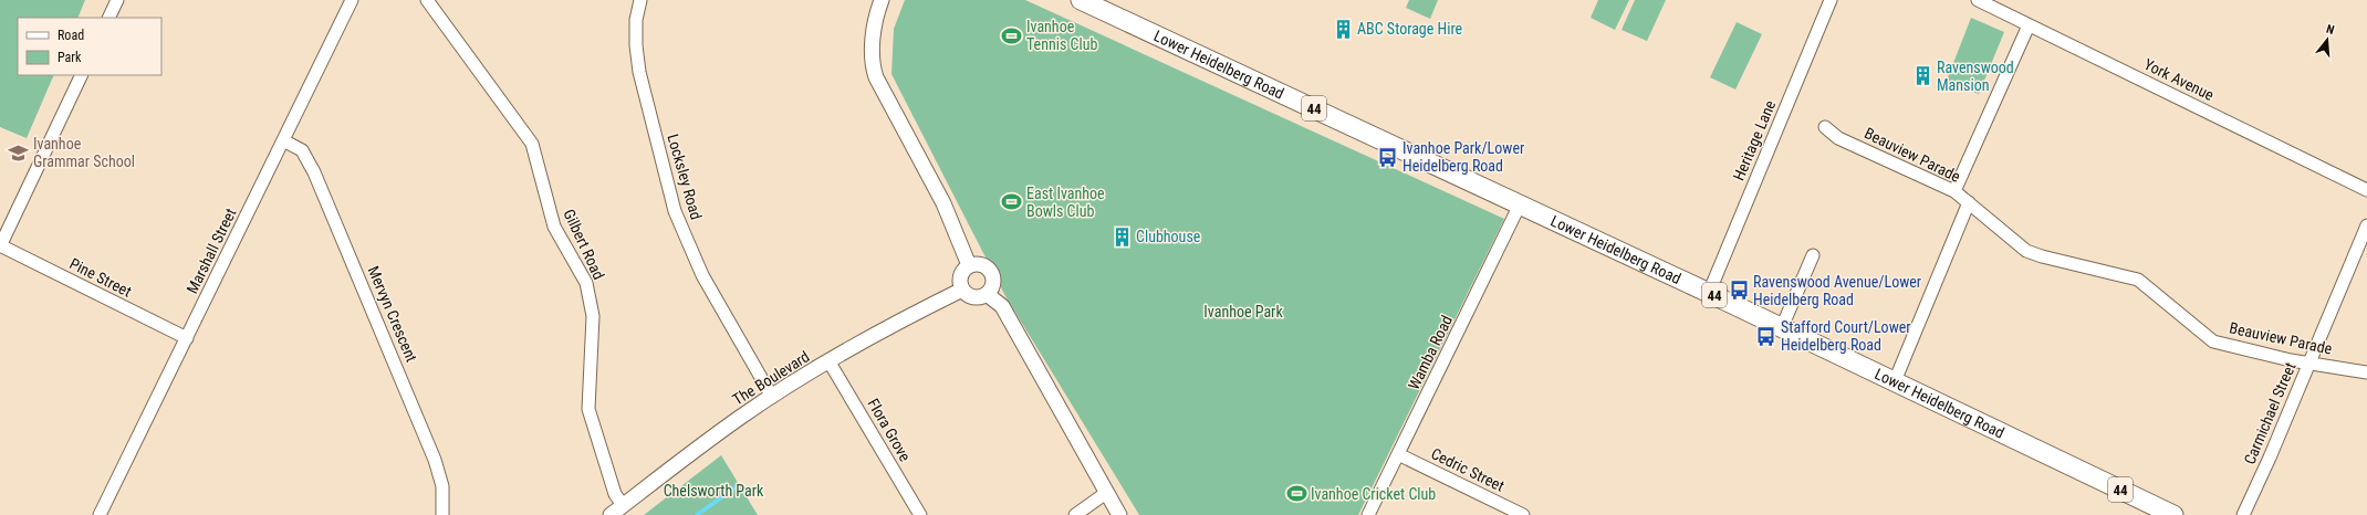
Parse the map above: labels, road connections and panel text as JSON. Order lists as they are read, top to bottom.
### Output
{
  "streets": {
    "main road": ["Lower Heidelberg Road", "44"],
    "street": [
      "York Avenue",
      "Heritage Lane",
      "Beauview Parade",
      "Locksley Road",
      "Gilbert Road",
      "Marshall Street",
      "Pine Street",
      "Mervyn Crescent",
      "Wamba Road",
      "The Boulevard",
      "Carmichael Street",
      "Flora Grove",
      "Cedric Street"
    ]
  },
  "crossings": [
    ["Lower Heidelberg Road", "Heritage Lane"],
    ["Lower Heidelberg Road", "Wamba Road"],
    ["Beauview Parade", "Carmichael Street"],
    ["Locksley Road", "The Boulevard"],
    ["Gilbert Road", "The Boulevard"],
    ["Marshall Street", "Pine Street"],
    ["Marshall Street", "Mervyn Crescent"],
    ["Wamba Road", "Cedric Street"],
    ["The Boulevard", "Flora Grove"]
  ],
  "parks": ["Ivanhoe Park", "Chelsworth Park"],
  "places": {
    "building": ["ABC Storage Hire", "Ravenswood Mansion", "Clubhouse"],
    "sports": ["Ivanhoe Tennis Club", "East Ivanhoe Bowls Club", "Ivanhoe Cricket Club"],
    "school or university": ["Ivanhoe Grammar School"],
    "bus stop": ["Ivanhoe Park/Lower Heidelberg Road", "Ravenswood Avenue/Lower Heidelberg Road", "Stafford Court/Lower Heidelberg Road"]
  },
  "legend": ["Road", "Park"],
  "north": "top"
}
